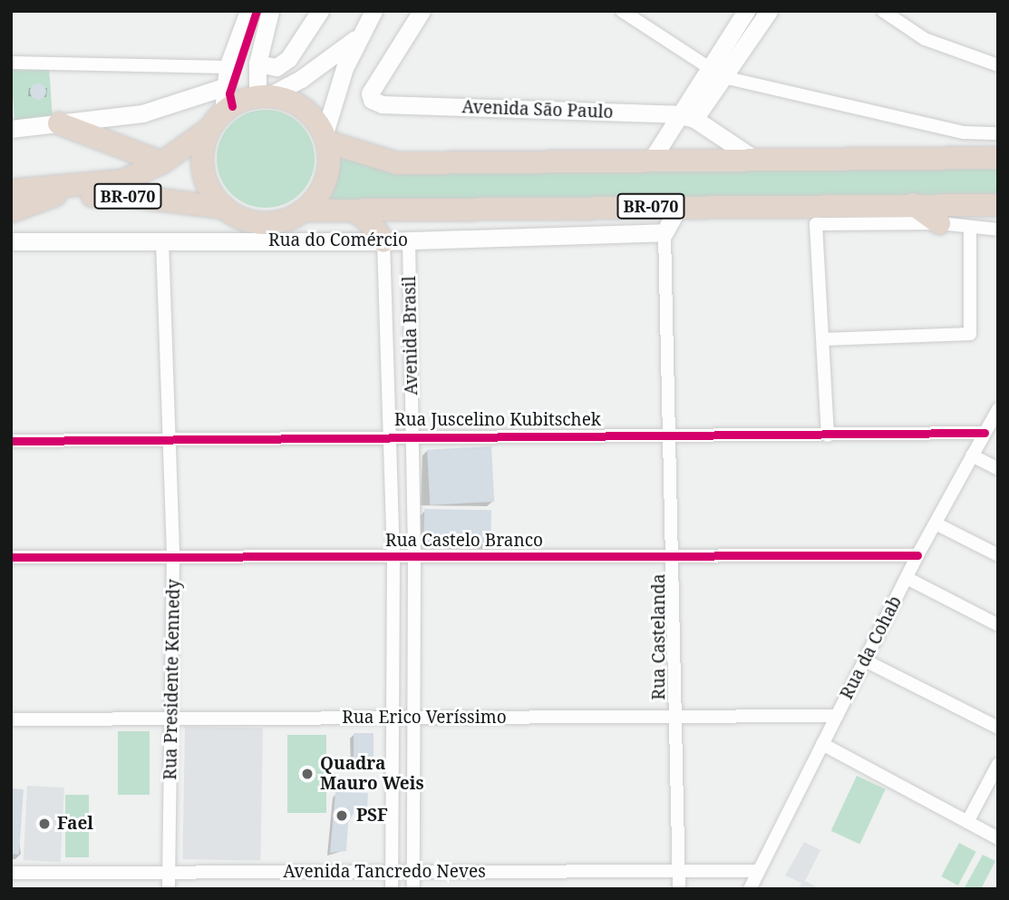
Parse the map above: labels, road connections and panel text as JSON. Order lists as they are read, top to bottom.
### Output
{
  "streets": {
    "highway": ["BR-070"],
    "street": [
      "Avenida São Paulo",
      "Rua do Comércio",
      "Avenida Brasil",
      "Rua Juscelino Kubitschek",
      "Rua Castelo Branco",
      "Rua Castelanda",
      "Rua da Cohab",
      "Rua Presidente Kennedy",
      "Rua Erico Veríssimo",
      "Avenida Tancredo Neves"
    ]
  },
  "crossings": [
    ["Rua do Comércio", "Avenida Brasil"],
    ["Rua do Comércio", "Rua Castelanda"],
    ["Rua do Comércio", "Rua Presidente Kennedy"],
    ["Avenida Brasil", "Rua Juscelino Kubitschek"],
    ["Avenida Brasil", "Rua Castelo Branco"],
    ["Avenida Brasil", "Rua Erico Veríssimo"],
    ["Avenida Brasil", "Avenida Tancredo Neves"],
    ["Rua Juscelino Kubitschek", "Rua Castelanda"],
    ["Rua Juscelino Kubitschek", "Rua da Cohab"],
    ["Rua Juscelino Kubitschek", "Rua Presidente Kennedy"],
    ["Rua Castelo Branco", "Rua Castelanda"],
    ["Rua Castelo Branco", "Rua da Cohab"],
    ["Rua Castelo Branco", "Rua Presidente Kennedy"],
    ["Rua Castelanda", "Rua Erico Veríssimo"],
    ["Rua Castelanda", "Avenida Tancredo Neves"],
    ["Rua da Cohab", "Rua Erico Veríssimo"],
    ["Rua da Cohab", "Avenida Tancredo Neves"],
    ["Rua Presidente Kennedy", "Rua Erico Veríssimo"],
    ["Rua Presidente Kennedy", "Avenida Tancredo Neves"]
  ],
  "places": ["Quadra Mauro Weis", "PSF", "Fael"]
}
